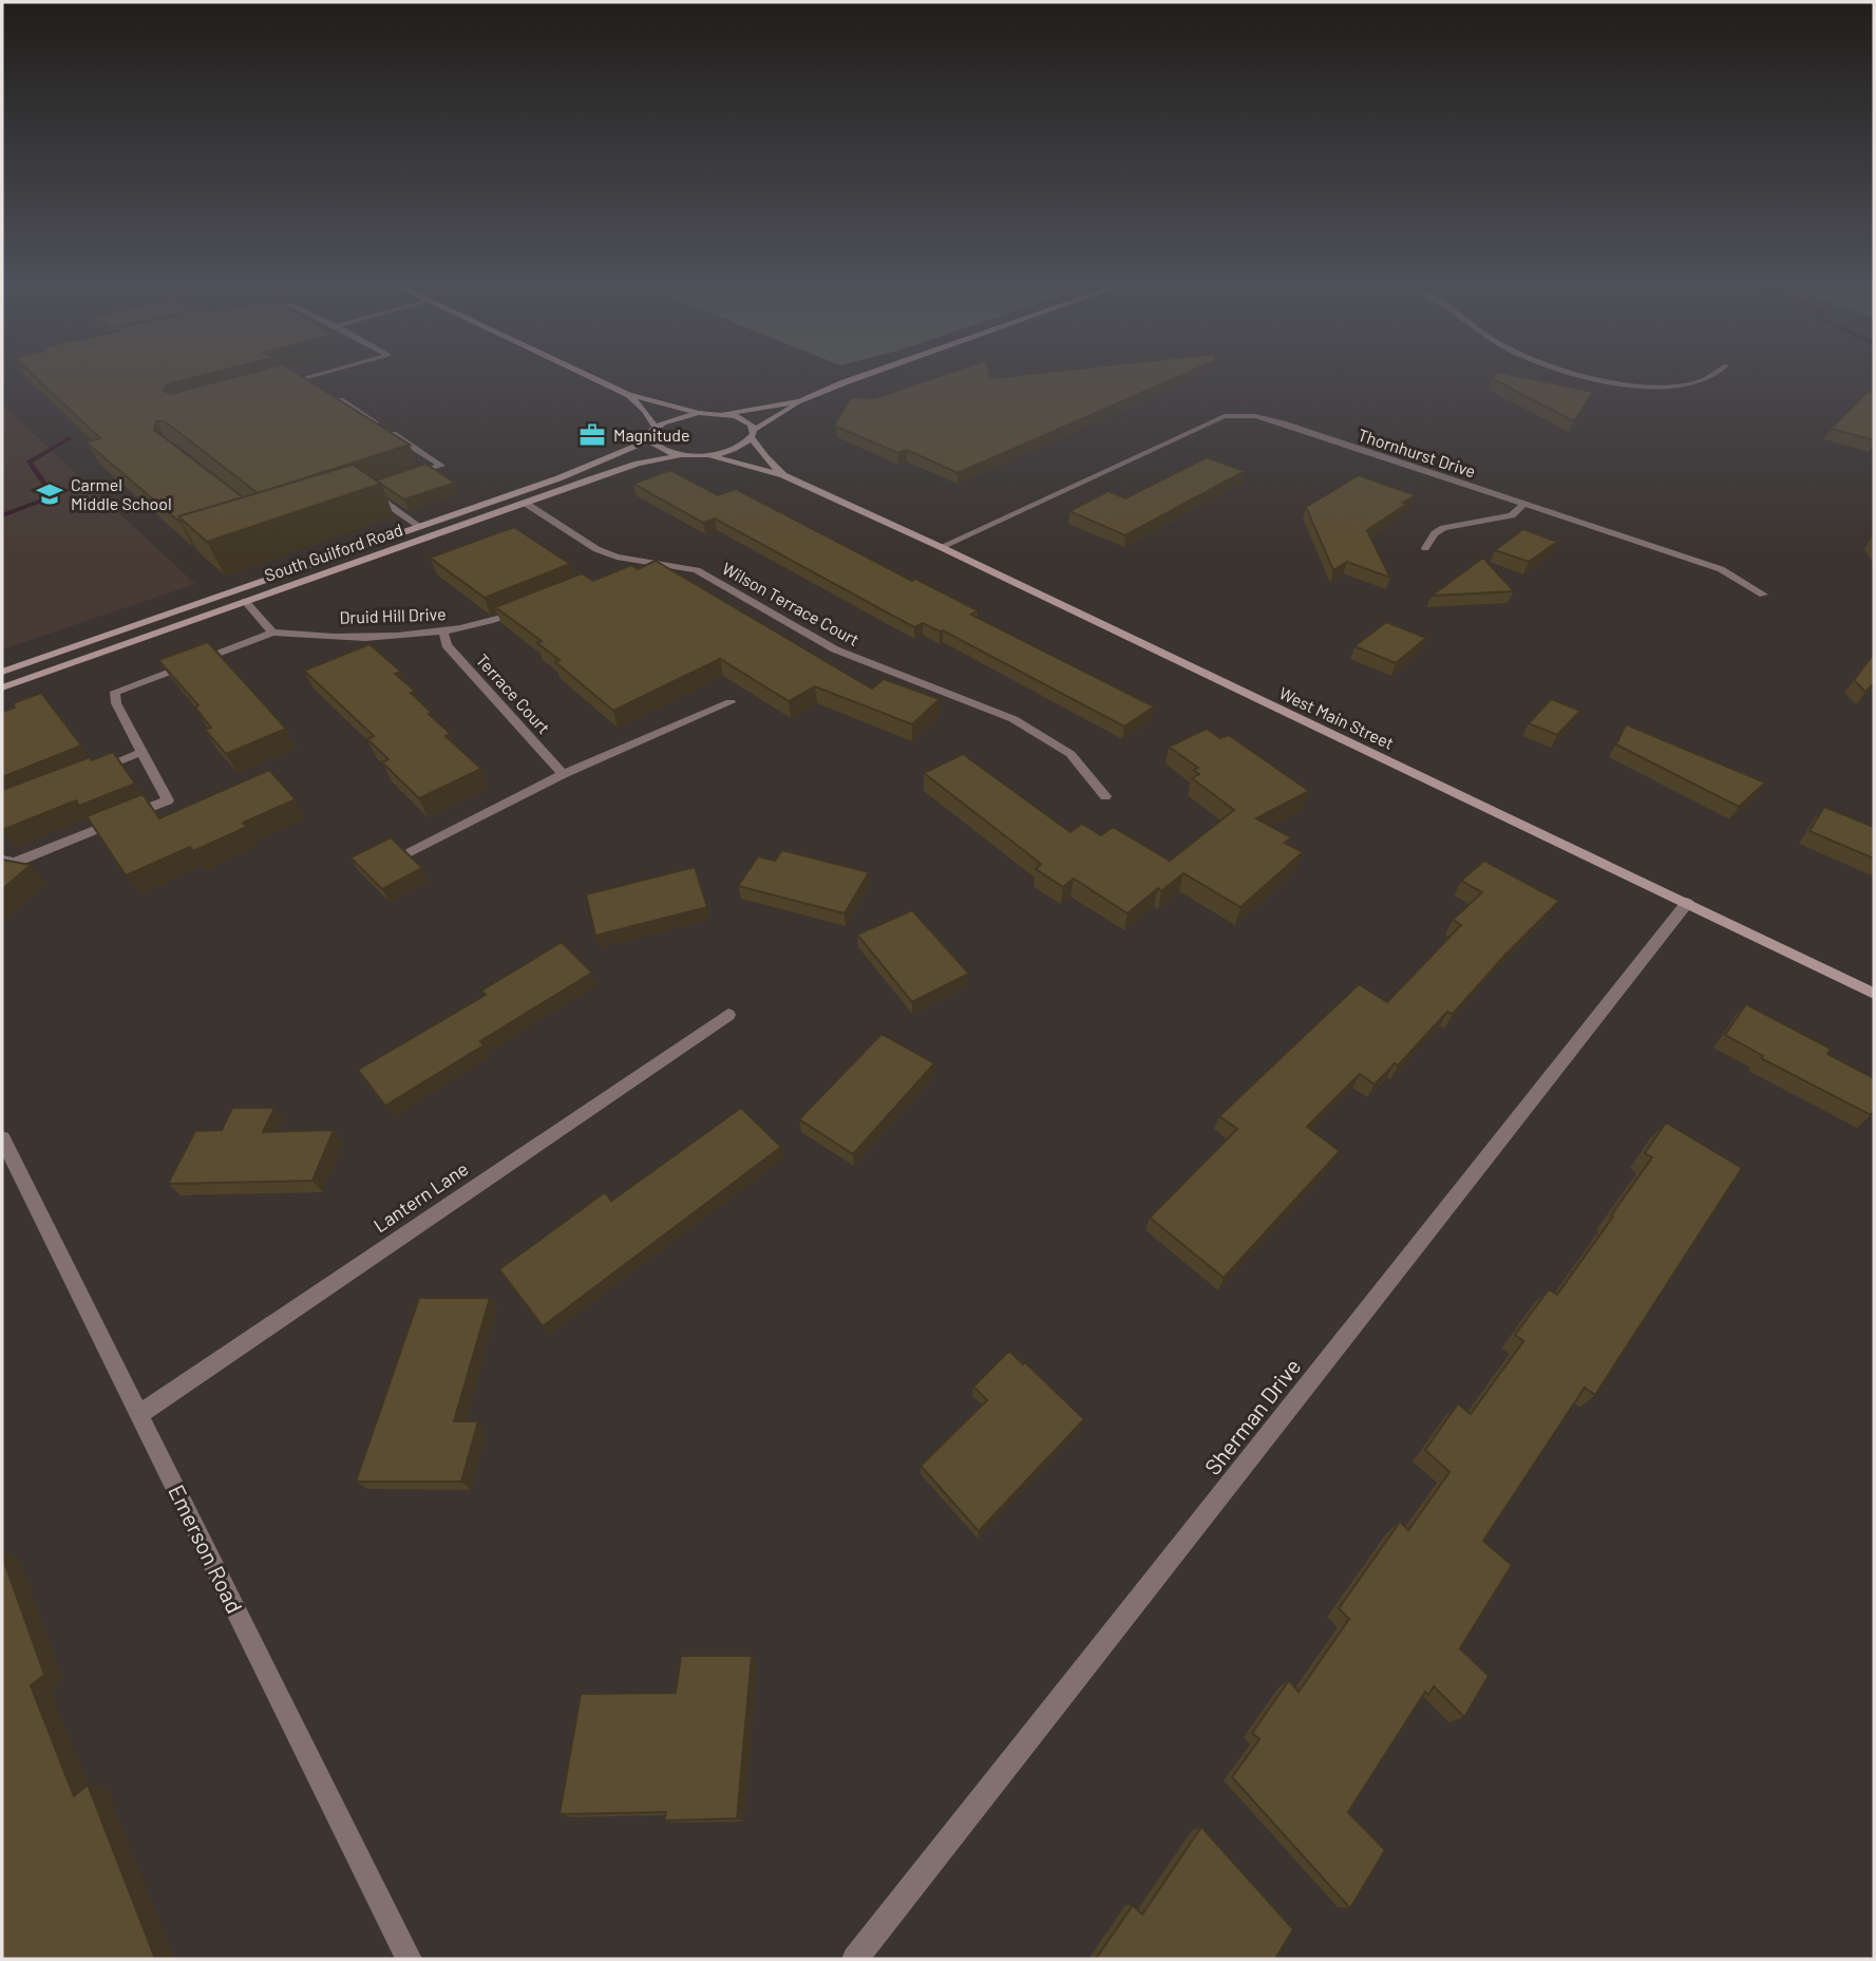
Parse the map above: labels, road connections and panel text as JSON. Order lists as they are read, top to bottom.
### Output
{
  "streets": {
    "main road": ["South Guilford Road", "West Main Street"],
    "street": [
      "Thornhurst Drive",
      "Wilson Terrace Court",
      "Druid Hill Drive",
      "Terrace Court",
      "Lantern Lane",
      "Sherman Drive",
      "Emerson Road"
    ]
  },
  "crossings": [
    ["Thornhurst Drive", "West Main Street"],
    ["South Guilford Road", "Wilson Terrace Court"],
    ["Druid Hill Drive", "Terrace Court"],
    ["West Main Street", "Sherman Drive"],
    ["Lantern Lane", "Emerson Road"]
  ],
  "places": {
    "office": ["Magnitude"],
    "school or university": ["Carmel Middle School"]
  }
}
